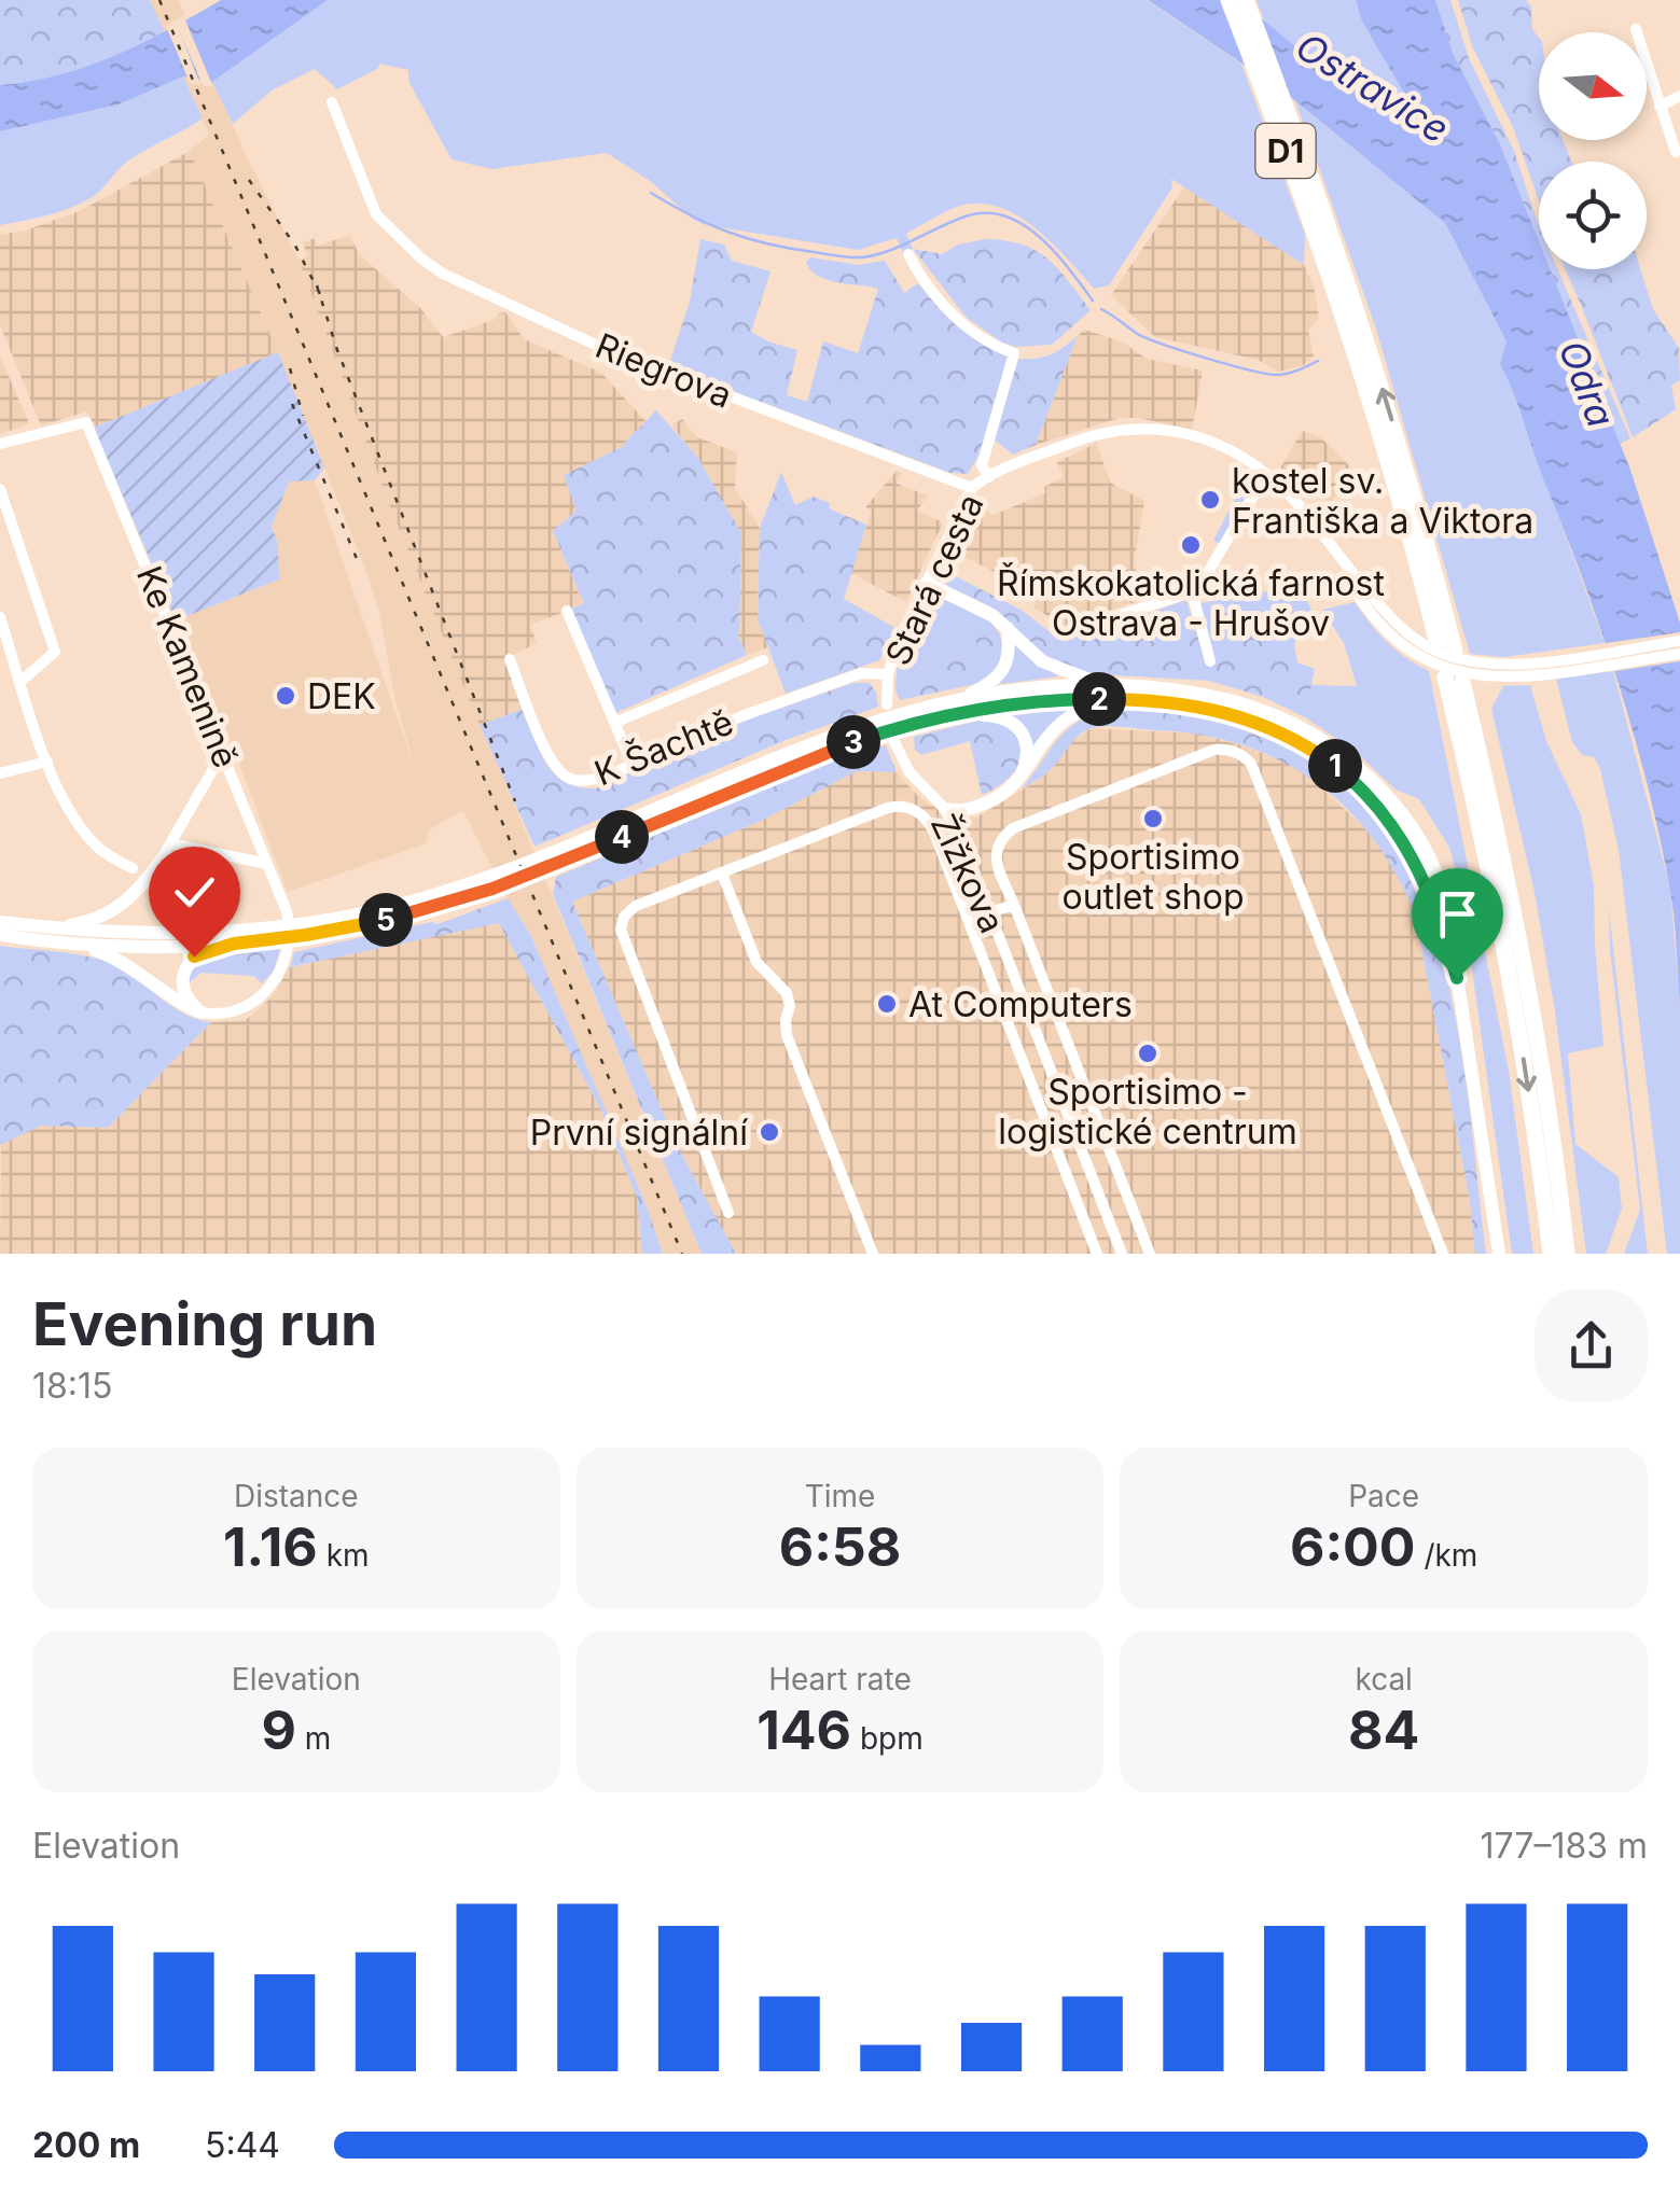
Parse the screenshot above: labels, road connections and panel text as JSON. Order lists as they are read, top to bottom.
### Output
{
  "streets": {
    "highway": ["D1"],
    "street": [
      "Riegrova",
      "Stará cesta",
      "Ke Kamenině",
      "K Šachtě",
      "Žižkova"
    ]
  },
  "crossings": [
    ["Riegrova", "Stará cesta"],
    ["Stará cesta", "K Šachtě"]
  ],
  "water": ["Ostravice", "Odra"],
  "places": [
    "kostel sv. Františka a Viktora",
    "Římskokatolická farnost Ostrava - Hrušov",
    "DEK",
    "Sportisimo outlet shop",
    "At Computers",
    "Sportisimo - logistické centrum",
    "První signální"
  ],
  "north": "right",
  "page": {
    "pins": [
      "2",
      "3",
      "1",
      "4",
      "5"
    ],
    "heading": ["Evening run", "18:15"],
    "stats": [
      ["Distance", "1.16 km"],
      ["Time", "6:58"],
      ["Pace", "6:00 /km"],
      ["Elevation", "9 m"],
      ["Heart rate", "146 bpm"],
      ["kcal", "84"]
    ],
    "chart": ["Elevation", "177–183 m"],
    "list": [
      {
        "name": "200 m",
        "note": "5:44"
      }
    ]
  }
}
